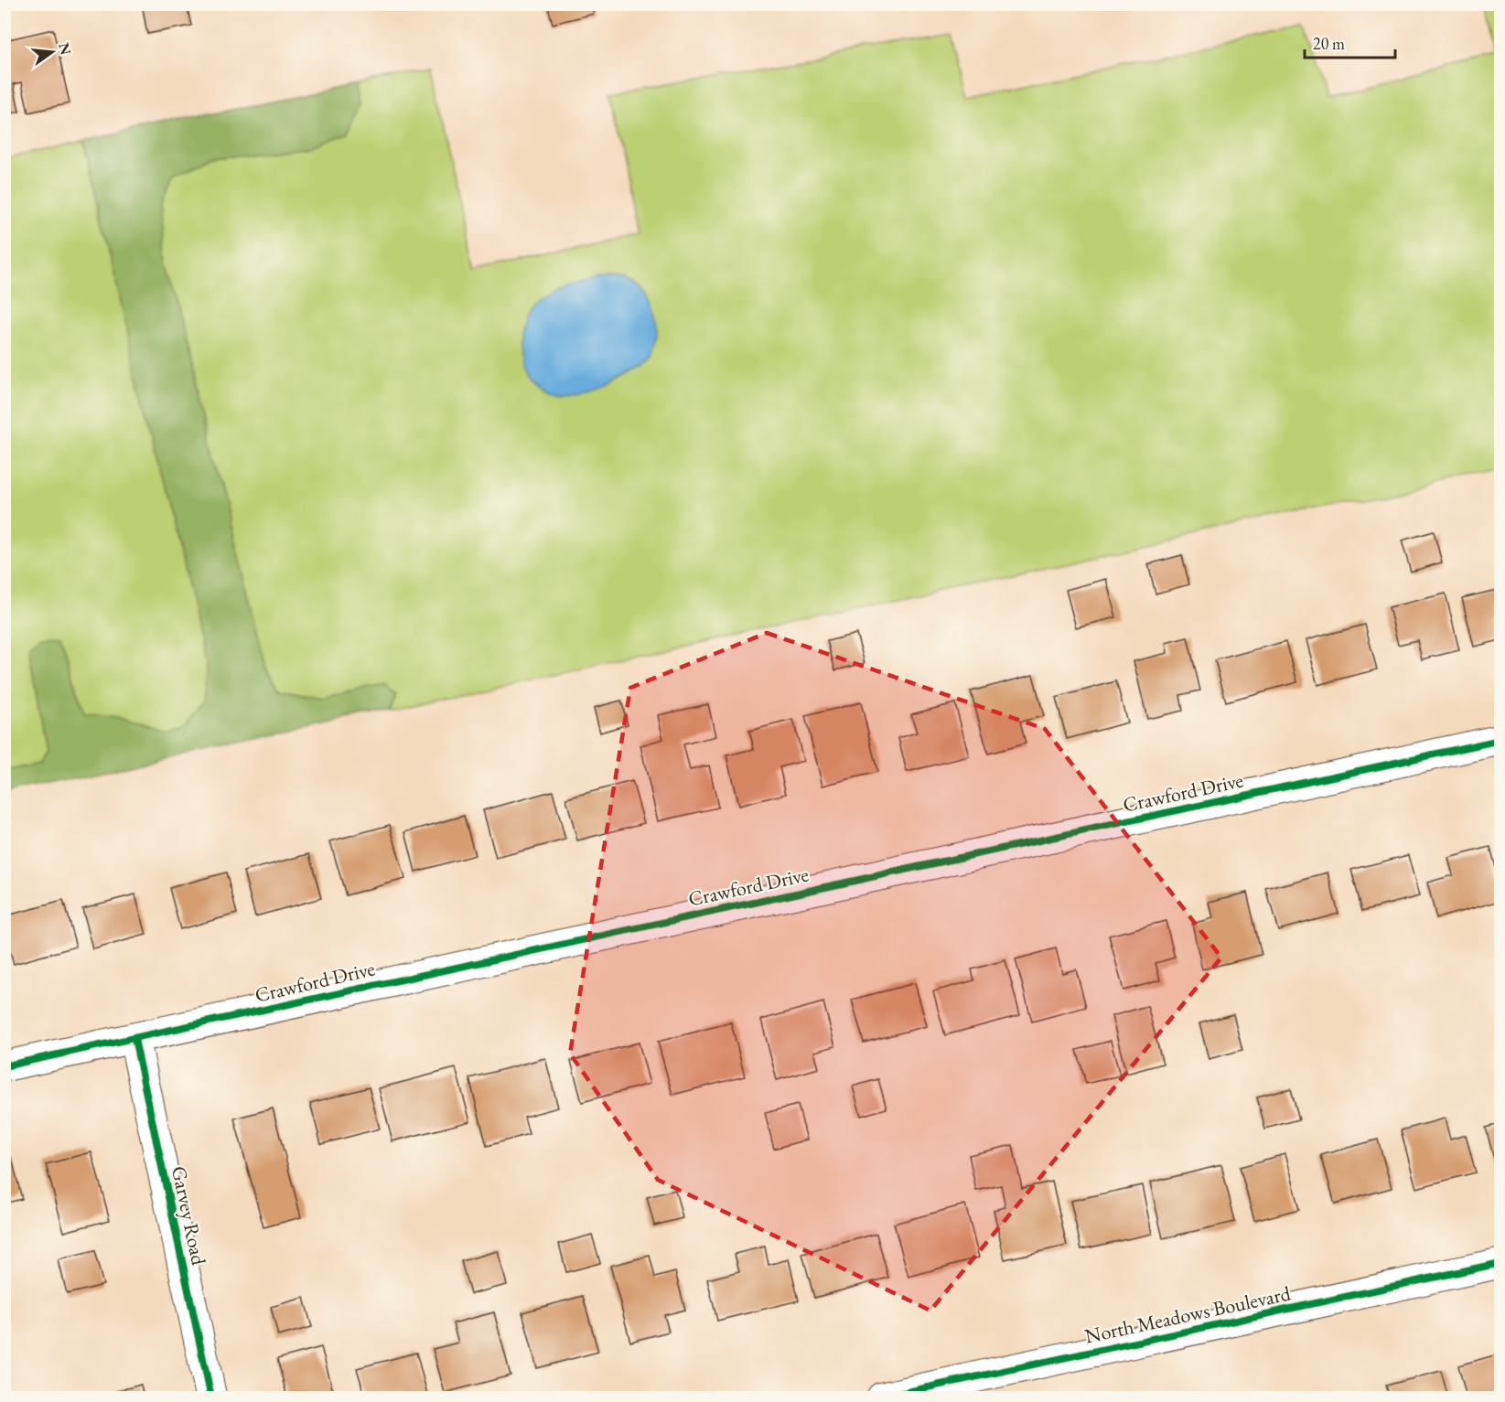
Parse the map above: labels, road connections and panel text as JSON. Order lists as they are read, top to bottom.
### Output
{
  "streets": {
    "street": ["Crawford Drive", "Garvey Road", "North Meadows Boulevard"]
  },
  "crossings": [
    ["Crawford Drive", "Garvey Road"]
  ],
  "scale_bar": "20 m",
  "north": "right"
}
